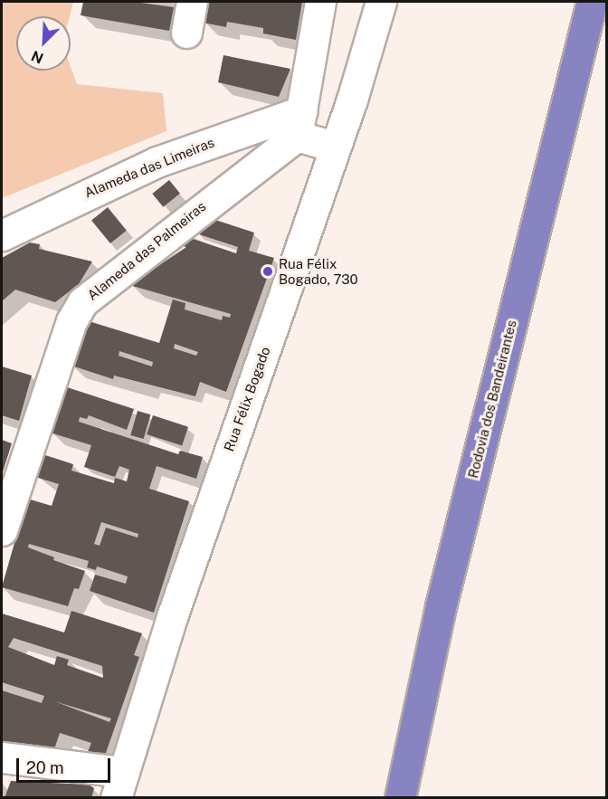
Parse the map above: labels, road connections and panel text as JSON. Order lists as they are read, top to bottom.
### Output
{
  "streets": {
    "highway": ["Rodovia dos Bandeirantes"],
    "street": ["Alameda das Limeiras", "Alameda das Palmeiras", "Rua Félix Bogado"]
  },
  "crossings": [
    ["Alameda das Limeiras", "Alameda das Palmeiras"]
  ],
  "places": ["Rua Félix Bogado, 730"],
  "scale_bar": "20 m",
  "north": "bottom left"
}
